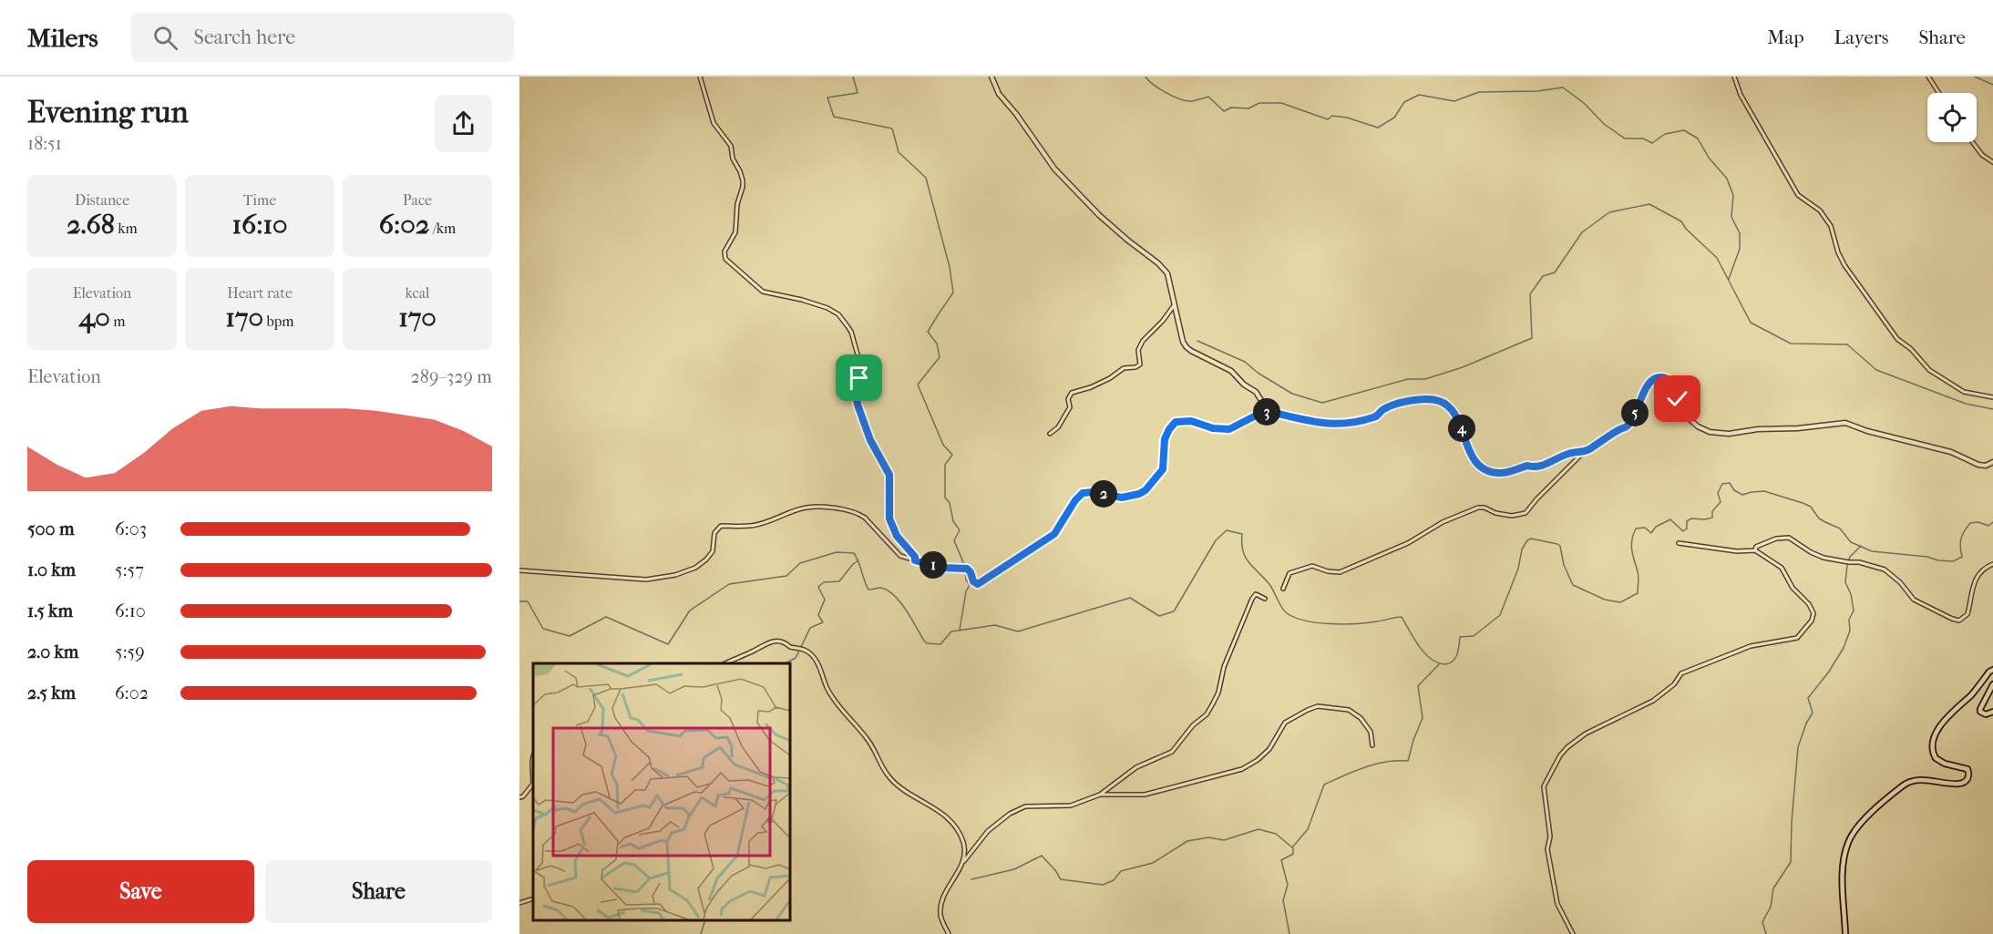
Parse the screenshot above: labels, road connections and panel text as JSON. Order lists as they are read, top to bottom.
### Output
{
  "page": {
    "header": "Milers",
    "search": "Search here",
    "nav": ["Map", "Layers", "Share"],
    "heading": ["Evening run", "18:51"],
    "stats": [
      ["Distance", "2.68 km"],
      ["Time", "16:10"],
      ["Pace", "6:02 /km"],
      ["Elevation", "40 m"],
      ["Heart rate", "170 bpm"],
      ["kcal", "170"]
    ],
    "chart": ["Elevation", "289–329 m"],
    "pins": [
      "3",
      "5",
      "4",
      "2",
      "1"
    ],
    "list": [
      {
        "name": "500 m",
        "note": "6:03"
      },
      {
        "name": "1.0 km",
        "note": "5:57"
      },
      {
        "name": "1.5 km",
        "note": "6:10"
      },
      {
        "name": "2.0 km",
        "note": "5:59"
      },
      {
        "name": "2.5 km",
        "note": "6:02"
      }
    ],
    "buttons": ["Save", "Share"]
  }
}
